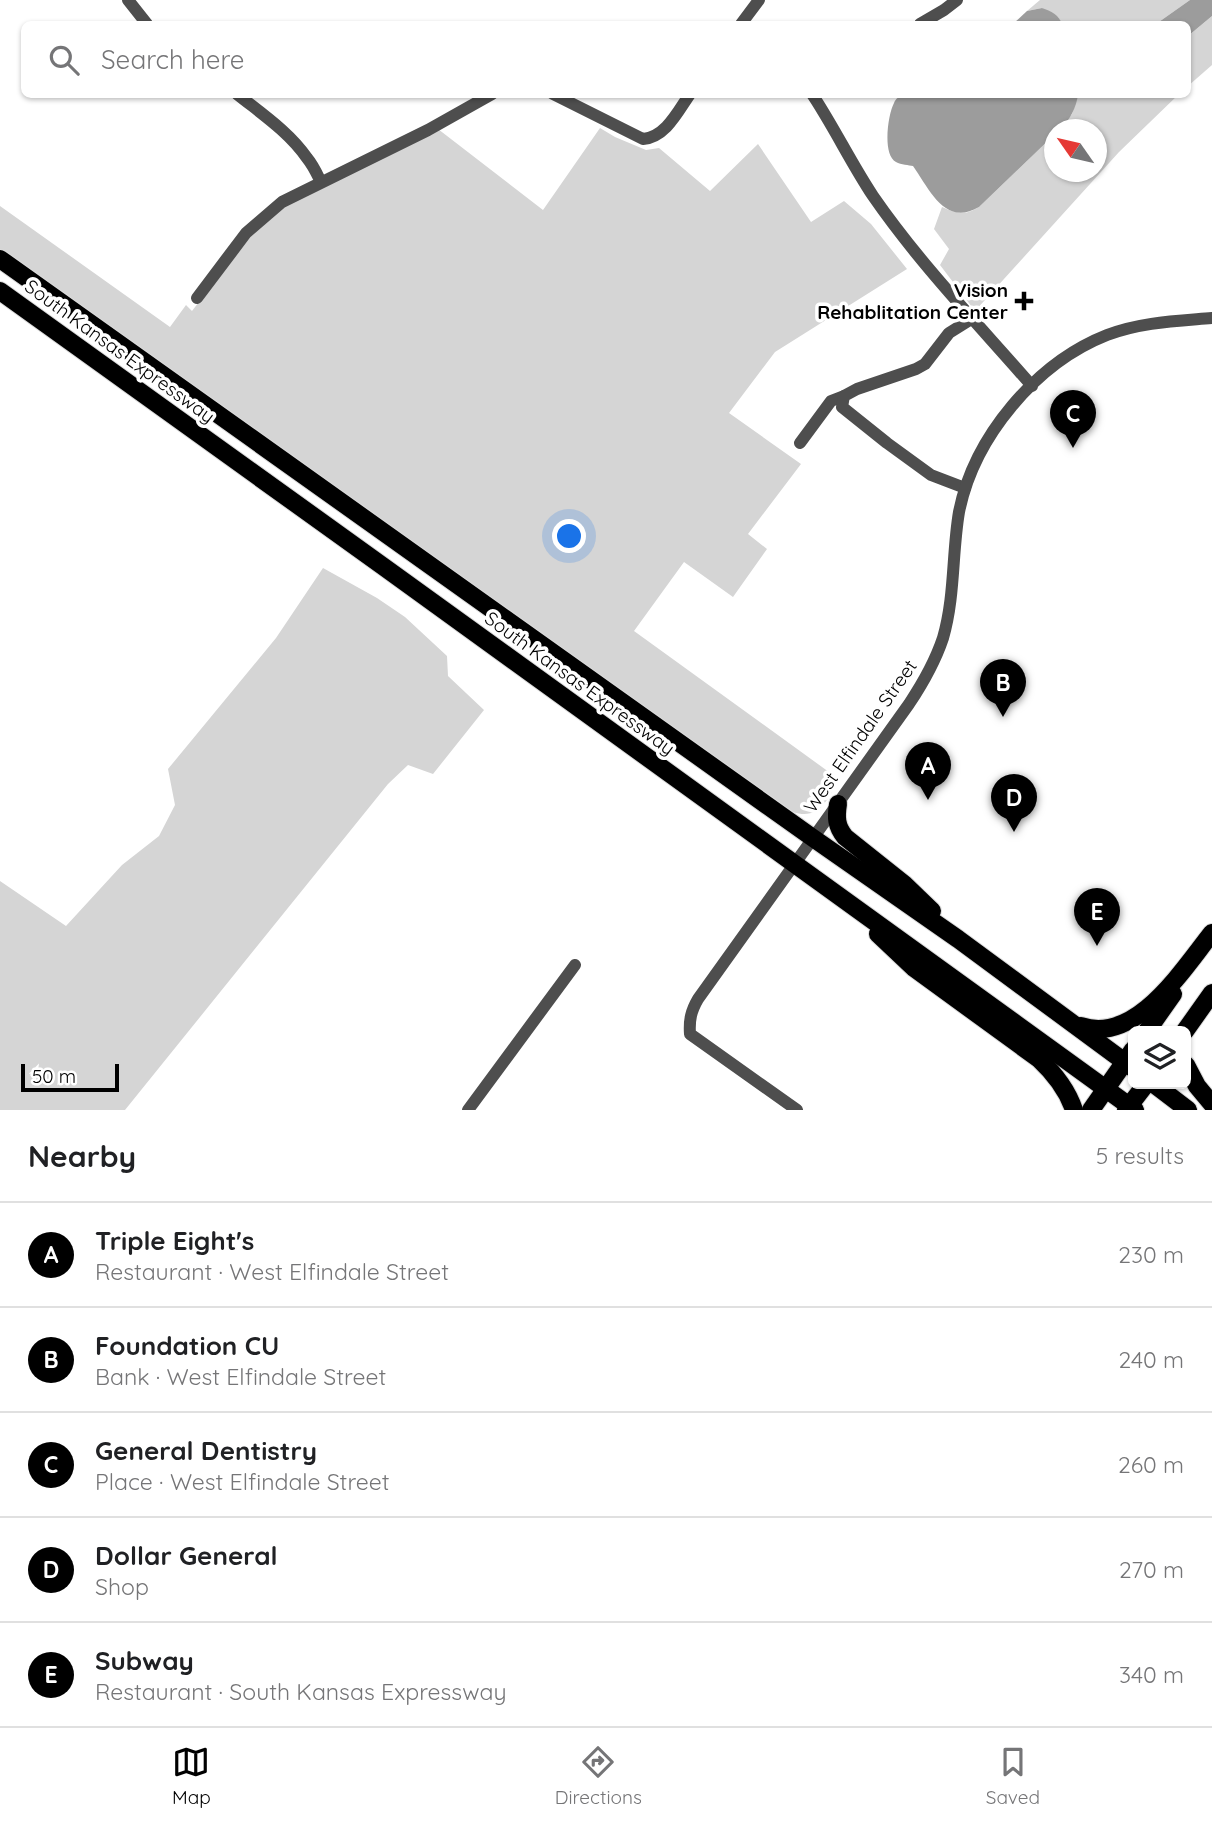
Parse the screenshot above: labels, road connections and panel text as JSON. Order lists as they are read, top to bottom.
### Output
{
  "streets": {
    "main road": ["South Kansas Expressway"],
    "street": ["West Elfindale Street"]
  },
  "crossings": [
    ["South Kansas Expressway", "West Elfindale Street"]
  ],
  "places": {
    "health": ["Vision Rehablitation Center"]
  },
  "scale_bar": "50 m",
  "north": "top left",
  "page": {
    "search": "Search here",
    "pins": [
      "C",
      "B",
      "A",
      "D",
      "E"
    ],
    "scale": "50 m",
    "heading": ["Nearby", "5 results"],
    "list": [
      {
        "mark": "A",
        "name": "Triple Eight's",
        "note": "Restaurant · West Elfindale Street",
        "value": "230 m"
      },
      {
        "mark": "B",
        "name": "Foundation CU",
        "note": "Bank · West Elfindale Street",
        "value": "240 m"
      },
      {
        "mark": "C",
        "name": "General Dentistry",
        "note": "Place · West Elfindale Street",
        "value": "260 m"
      },
      {
        "mark": "D",
        "name": "Dollar General",
        "note": "Shop",
        "value": "270 m"
      },
      {
        "mark": "E",
        "name": "Subway",
        "note": "Restaurant · South Kansas Expressway",
        "value": "340 m"
      }
    ],
    "nav": ["Map", "Directions", "Saved"]
  }
}
